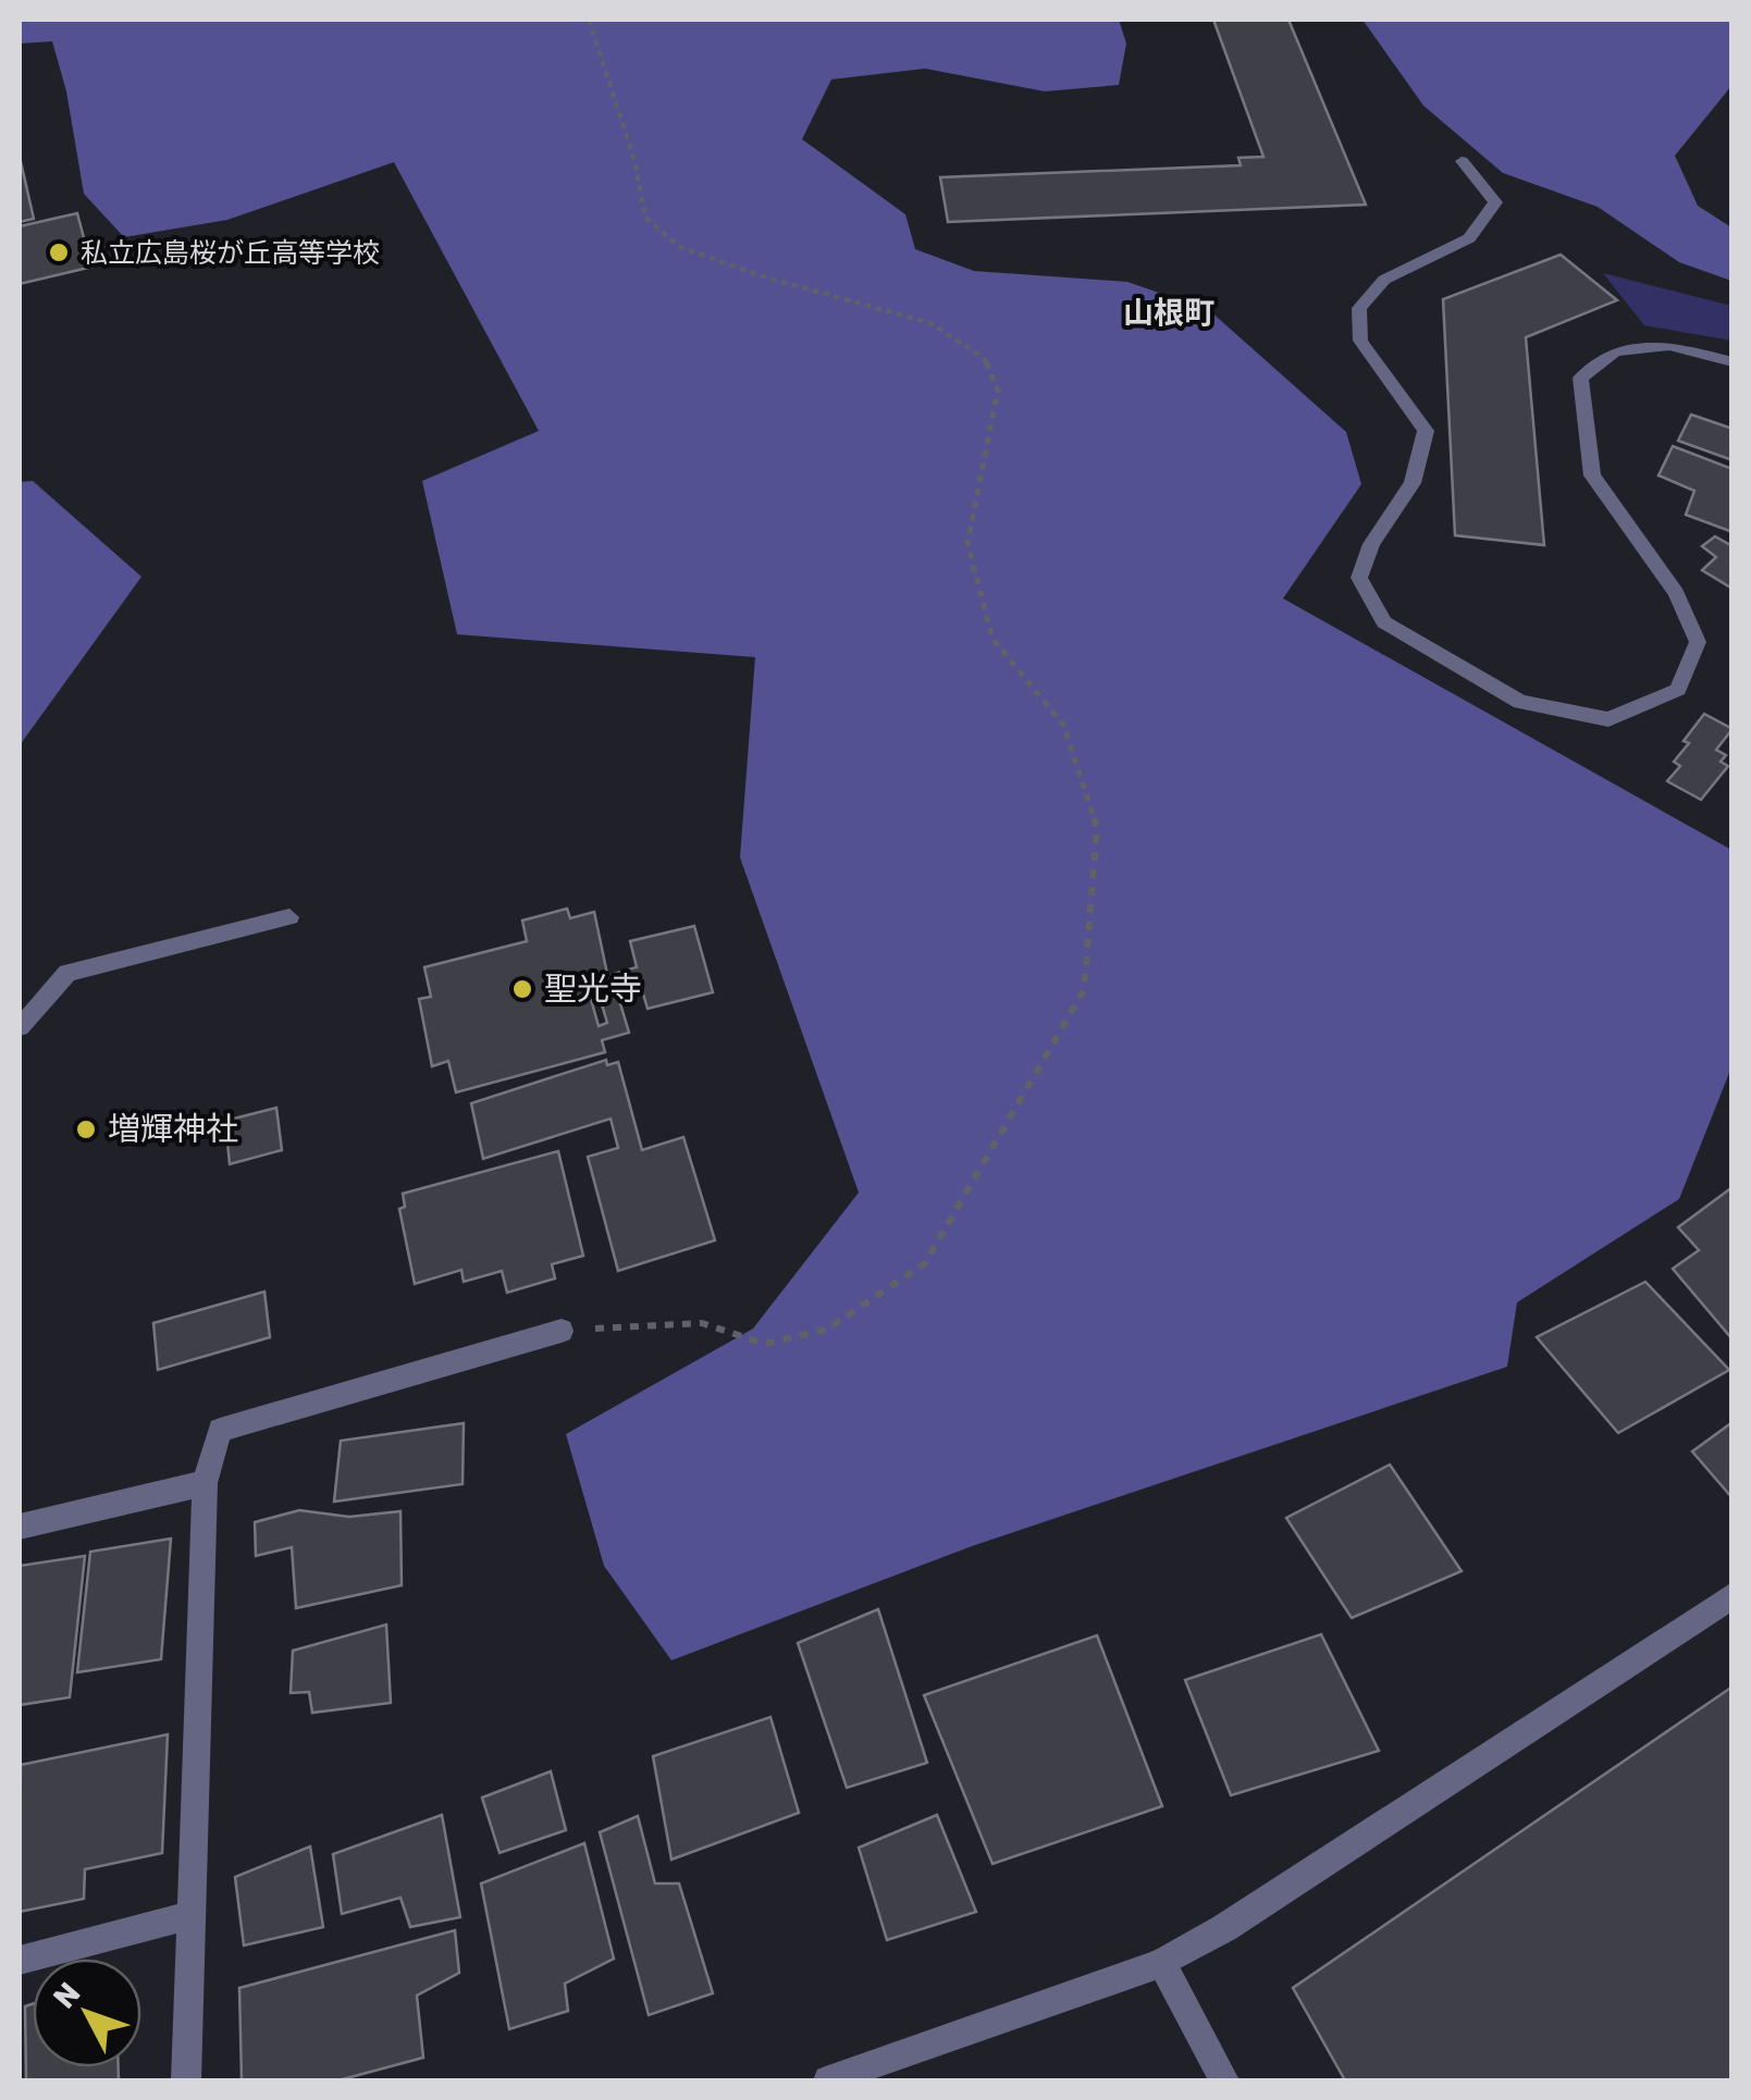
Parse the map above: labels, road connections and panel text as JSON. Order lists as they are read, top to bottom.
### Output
{
  "districts": ["山根町"],
  "places": ["私立広島桜が丘高等学校", "聖光寺", "増輝神社"],
  "north": "top left"
}
